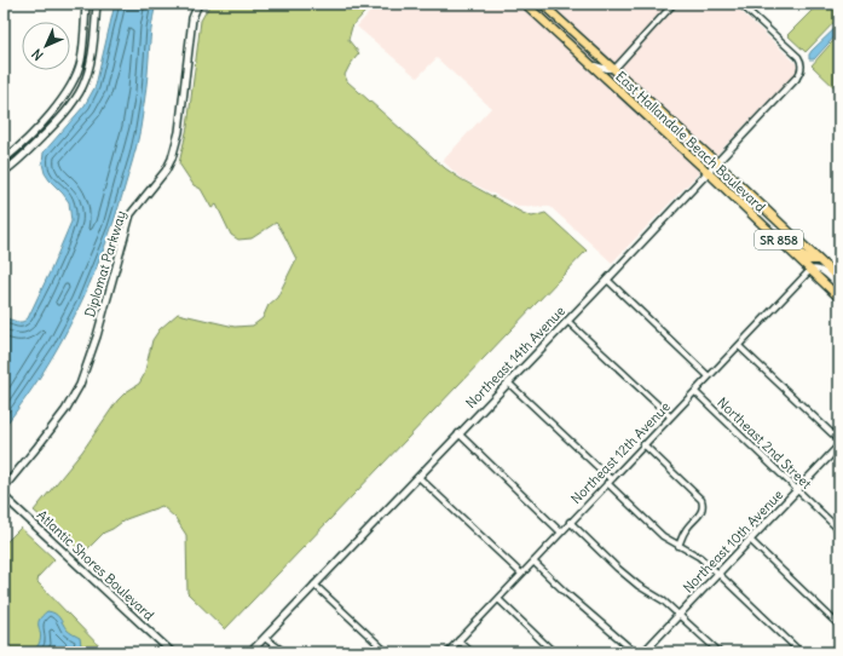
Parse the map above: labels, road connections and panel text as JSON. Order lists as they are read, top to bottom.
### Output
{
  "streets": {
    "main road": ["East Hallandale Beach Boulevard", "SR 858"],
    "street": [
      "Diplomat Parkway",
      "Northeast 14th Avenue",
      "Northeast 2nd Street",
      "Northeast 12th Avenue",
      "Northeast 10th Avenue",
      "Atlantic Shores Boulevard"
    ]
  },
  "crossings": [
    ["East Hallandale Beach Boulevard", "Northeast 14th Avenue"],
    ["East Hallandale Beach Boulevard", "Northeast 12th Avenue"],
    ["Northeast 2nd Street", "Northeast 12th Avenue"],
    ["Northeast 2nd Street", "Northeast 10th Avenue"]
  ],
  "north": "bottom left"
}
